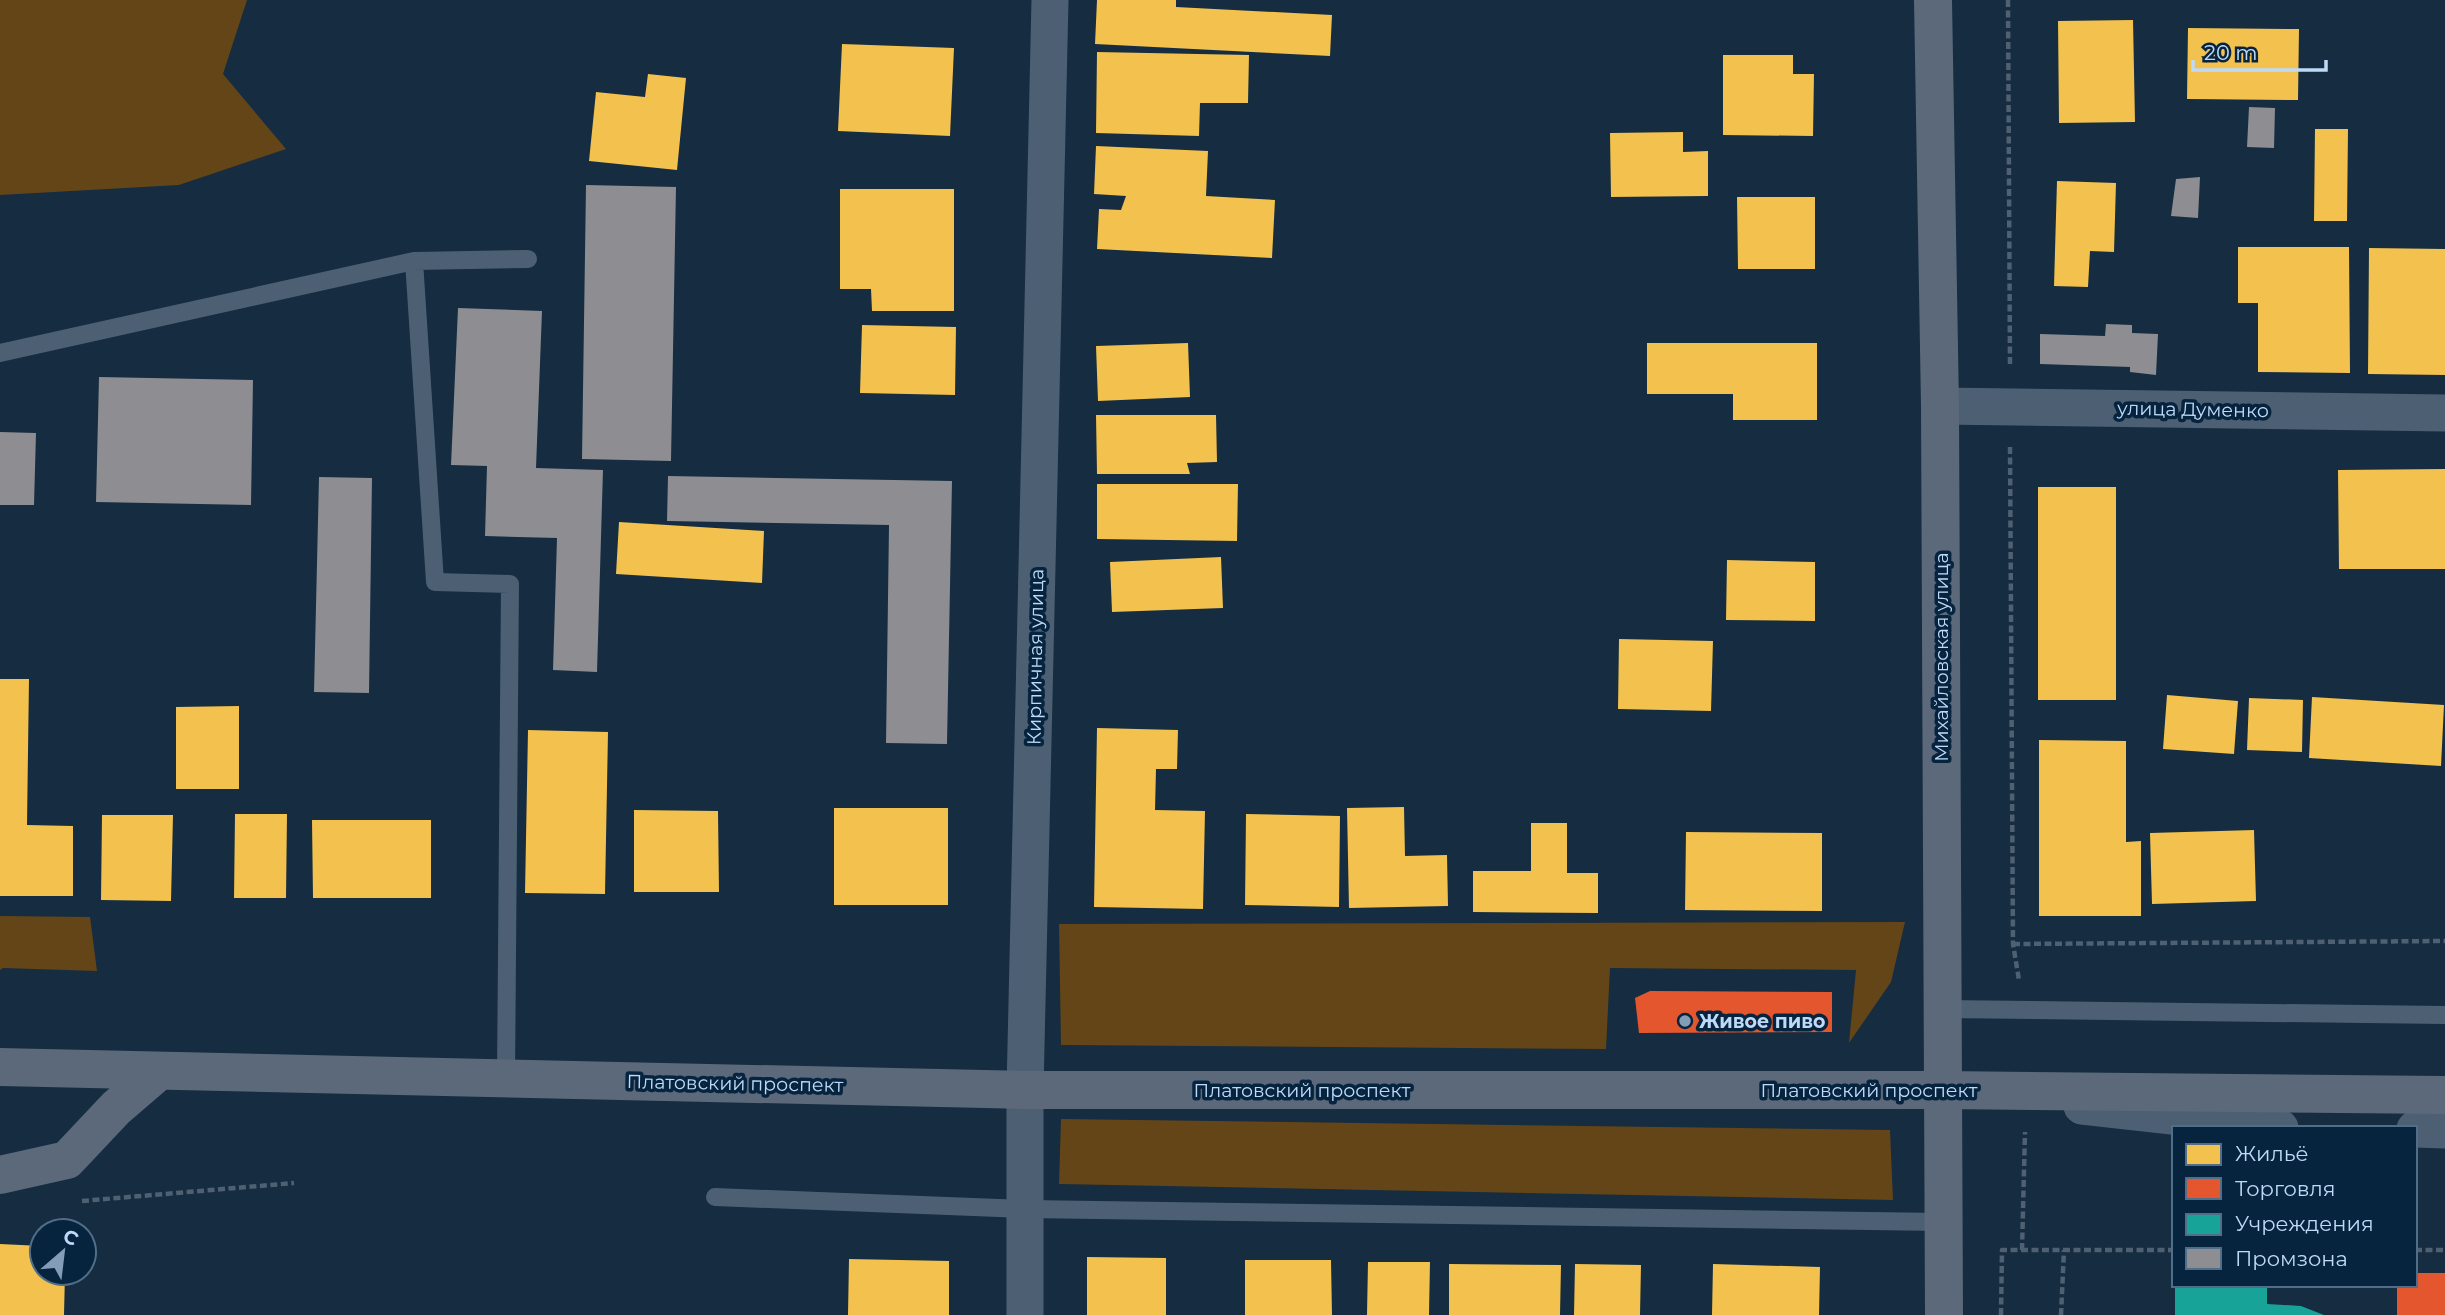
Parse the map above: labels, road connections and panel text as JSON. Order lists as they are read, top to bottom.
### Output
{
  "streets": {
    "main road": ["Михайловская улица", "Платовский проспект"],
    "street": ["улица Думенко", "Кирпичная улица"]
  },
  "crossings": [
    ["улица Думенко", "Михайловская улица"],
    ["Кирпичная улица", "Платовский проспект"],
    ["Михайловская улица", "Платовский проспект"]
  ],
  "places": ["Живое пиво"],
  "legend": [
    "Жильё",
    "Торговля",
    "Учреждения",
    "Промзона"
  ],
  "scale_bar": "20 m",
  "north": "top right"
}
